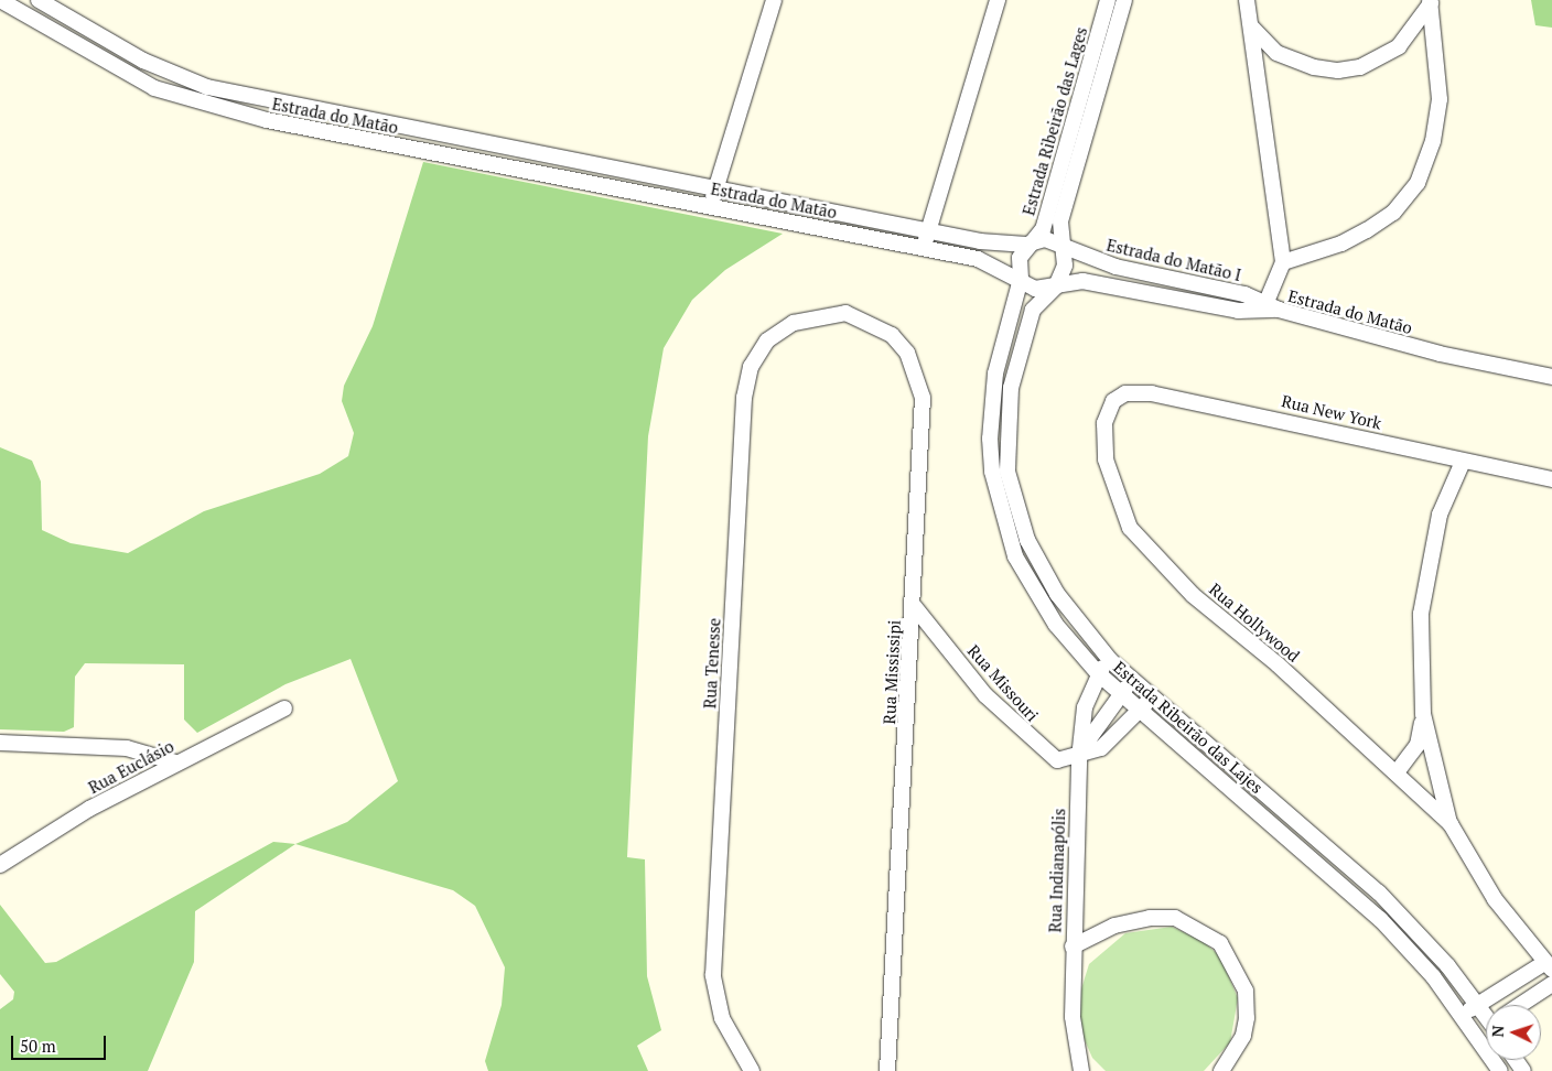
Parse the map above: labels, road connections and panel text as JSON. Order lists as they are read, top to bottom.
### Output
{
  "streets": {
    "street": [
      "Estrada do Matão",
      "Estrada Ribeirão das Lages",
      "Estrada do Matão I",
      "Rua New York",
      "Rua Hollywood",
      "Rua Tenesse",
      "Rua Mississipi",
      "Rua Missouri",
      "Estrada Ribeirão das Lajes",
      "Rua Euclásio",
      "Rua Indianapólis"
    ]
  },
  "crossings": [
    ["Estrada do Matão", "Estrada Ribeirão das Lages"],
    ["Estrada do Matão", "Estrada do Matão I"],
    ["Estrada do Matão", "Estrada Ribeirão das Lajes"],
    ["Estrada Ribeirão das Lages", "Estrada do Matão I"],
    ["Estrada Ribeirão das Lages", "Estrada Ribeirão das Lajes"],
    ["Estrada do Matão I", "Estrada Ribeirão das Lajes"],
    ["Rua New York", "Rua Hollywood"],
    ["Rua Tenesse", "Rua Mississipi"],
    ["Rua Mississipi", "Rua Missouri"],
    ["Rua Missouri", "Rua Indianapólis"],
    ["Estrada Ribeirão das Lajes", "Rua Indianapólis"]
  ],
  "scale_bar": "50 m",
  "north": "left"
}
